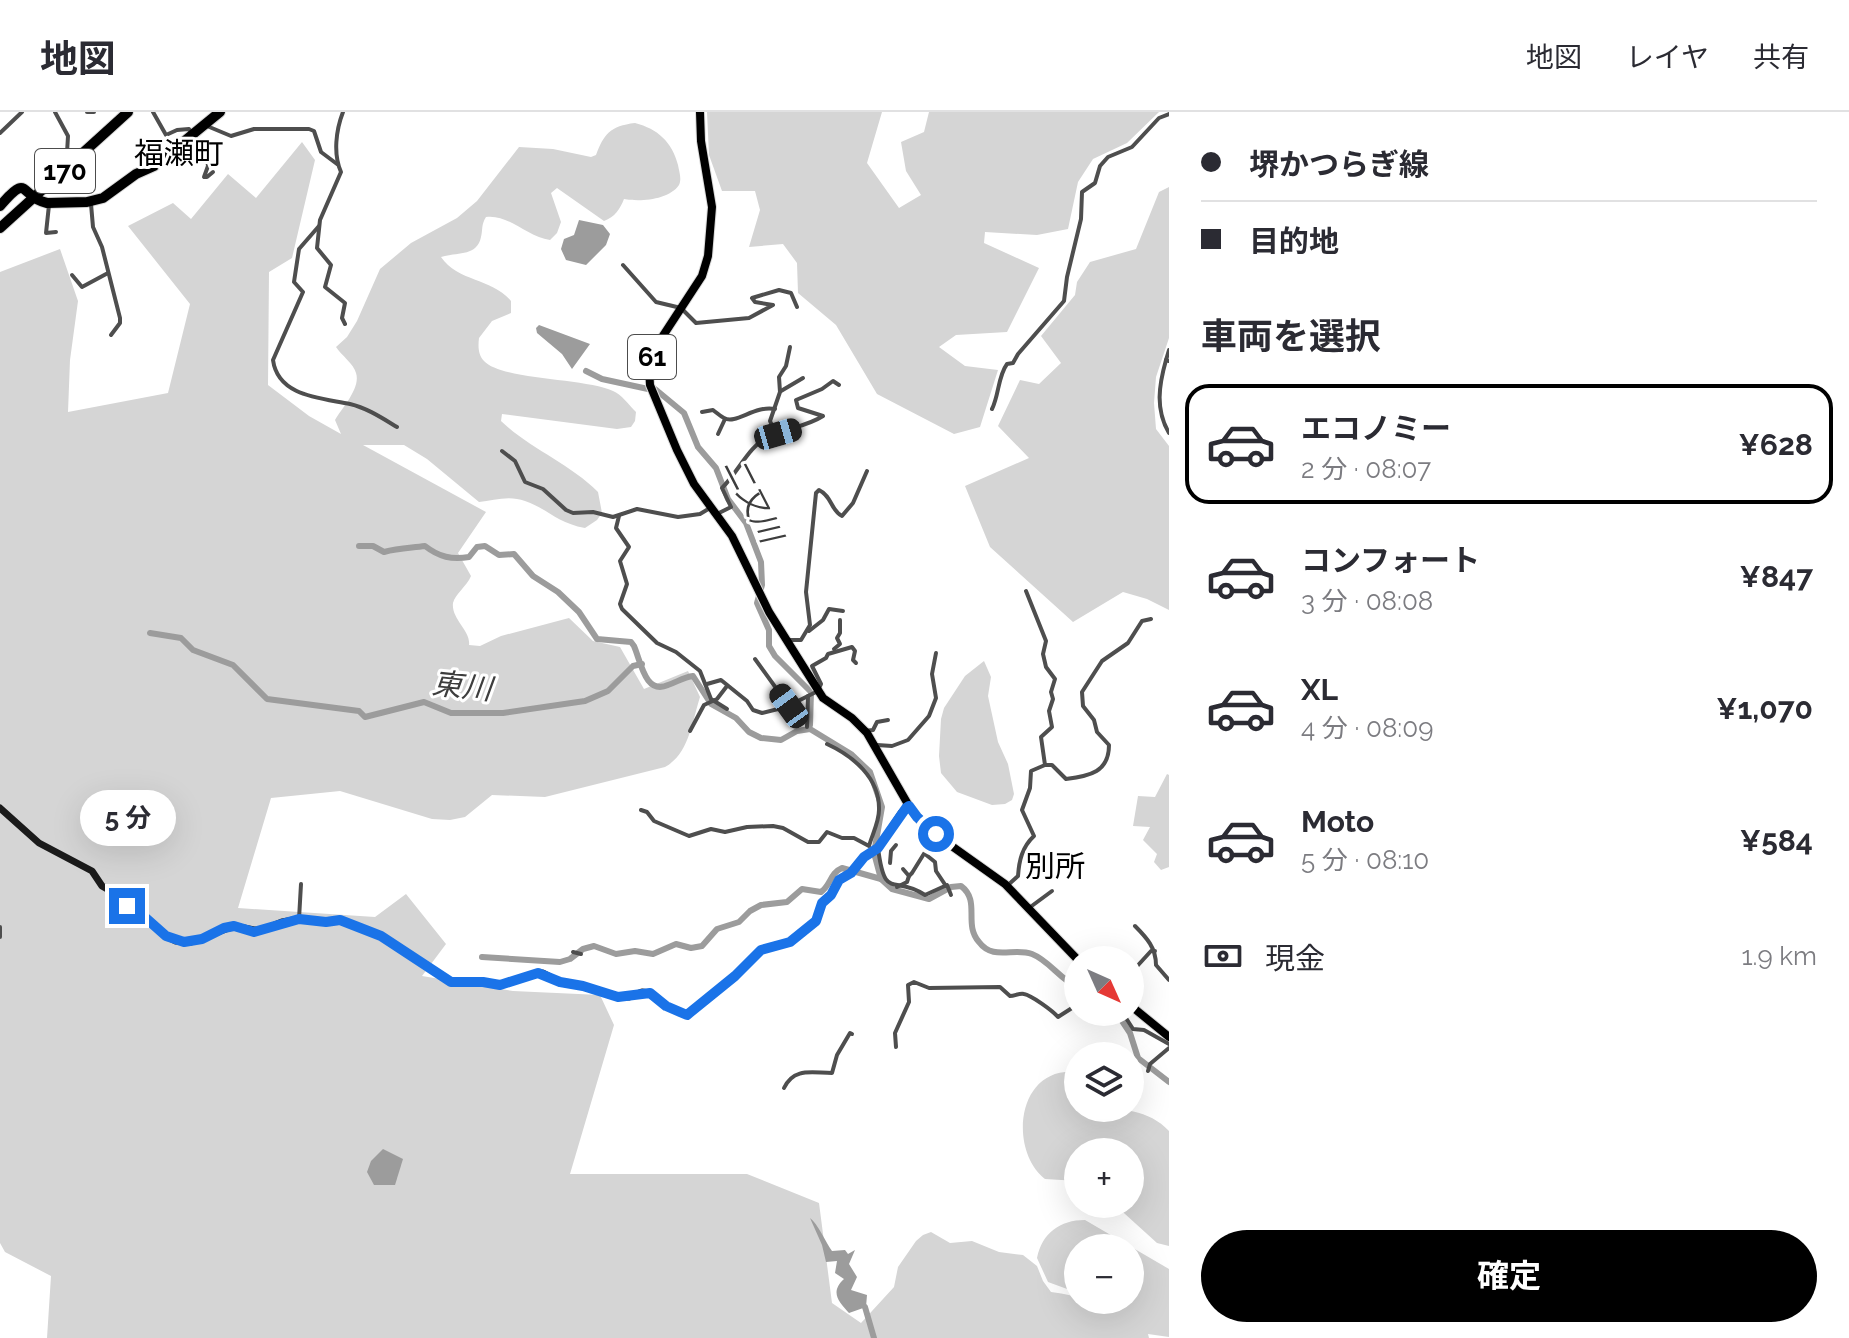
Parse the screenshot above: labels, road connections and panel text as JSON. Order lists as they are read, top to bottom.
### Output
{
  "streets": {
    "highway": ["170"],
    "main road": ["61"]
  },
  "districts": ["福瀬町", "別所"],
  "water": ["二又川", "東川"],
  "north": "bottom right",
  "page": {
    "header": "地図",
    "nav": ["地図", "レイヤ", "共有"],
    "banner": ["堺かつらぎ線", "目的地"],
    "heading": "車両を選択",
    "list": [
      {
        "name": "エコノミー",
        "note": "2 分 · 08:07",
        "value": "¥628"
      },
      {
        "name": "コンフォート",
        "note": "3 分 · 08:08",
        "value": "¥847"
      },
      {
        "name": "XL",
        "note": "4 分 · 08:09",
        "value": "¥1,070"
      },
      {
        "name": "Moto",
        "note": "5 分 · 08:10",
        "value": "¥584"
      }
    ],
    "bubble": "5 分",
    "pay": ["現金", "1.9 km"],
    "map_buttons": ["+", "−"],
    "buttons": "確定"
  }
}
